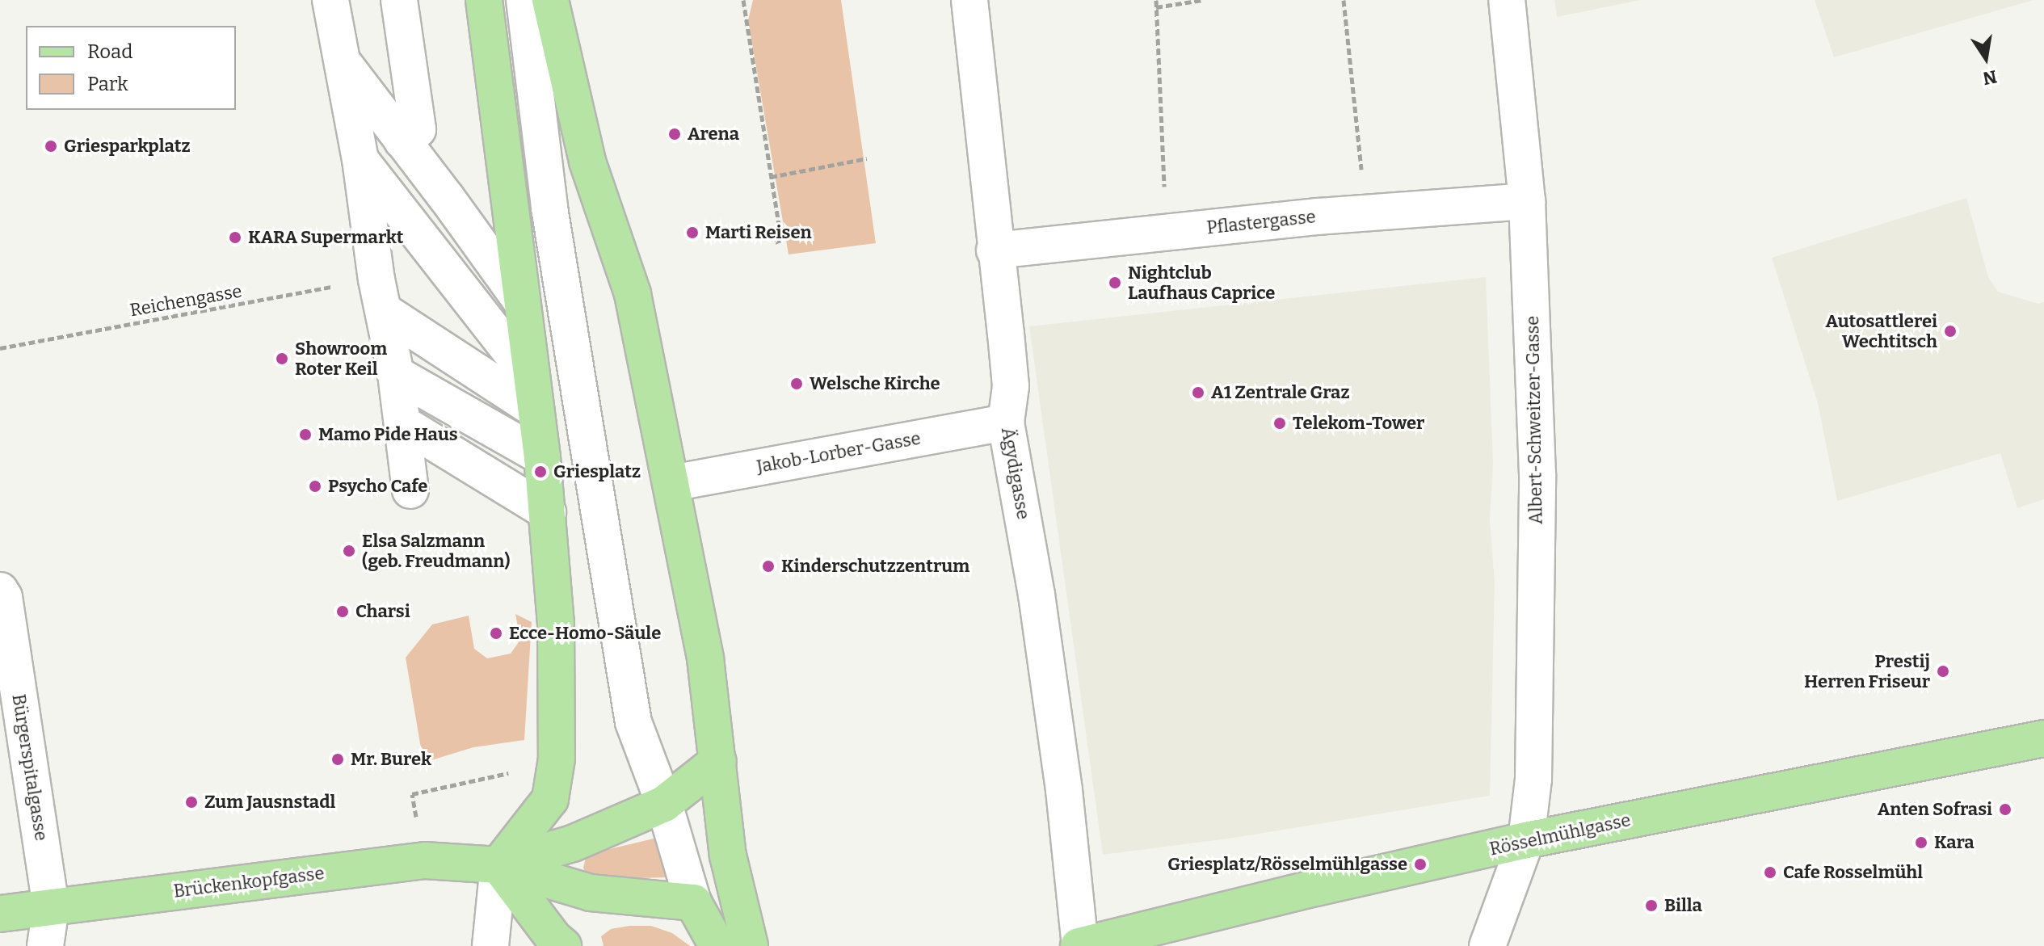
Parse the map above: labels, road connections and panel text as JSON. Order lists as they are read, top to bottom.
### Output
{
  "streets": {
    "main road": ["Rösselmühlgasse", "Brückenkopfgasse"],
    "street": [
      "Pflastergasse",
      "Albert-Schweitzer-Gasse",
      "Jakob-Lorber-Gasse",
      "Ägydigasse",
      "Bürgerspitalgasse"
    ],
    "path": ["Reichengasse"]
  },
  "crossings": [
    ["Pflastergasse", "Albert-Schweitzer-Gasse"],
    ["Pflastergasse", "Ägydigasse"],
    ["Albert-Schweitzer-Gasse", "Rösselmühlgasse"],
    ["Jakob-Lorber-Gasse", "Ägydigasse"],
    ["Ägydigasse", "Rösselmühlgasse"],
    ["Bürgerspitalgasse", "Brückenkopfgasse"]
  ],
  "places": [
    "Arena",
    "Griesparkplatz",
    "Marti Reisen",
    "KARA Supermarkt",
    "Nightclub Laufhaus Caprice",
    "Autosattlerei Wechtitsch",
    "Showroom Roter Keil",
    "Welsche Kirche",
    "A1 Zentrale Graz",
    "Telekom-Tower",
    "Mamo Pide Haus",
    "Griesplatz",
    "Psycho Cafe",
    "Elsa Salzmann (geb. Freudmann)",
    "Kinderschutzzentrum",
    "Charsi",
    "Ecce-Homo-Säule",
    "Prestij Herren Friseur",
    "Mr. Burek",
    "Zum Jausnstadl",
    "Anten Sofrasi",
    "Kara",
    "Griesplatz/Rösselmühlgasse",
    "Cafe Rosselmühl",
    "Billa"
  ],
  "legend": ["Road", "Park"],
  "north": "bottom"
}
